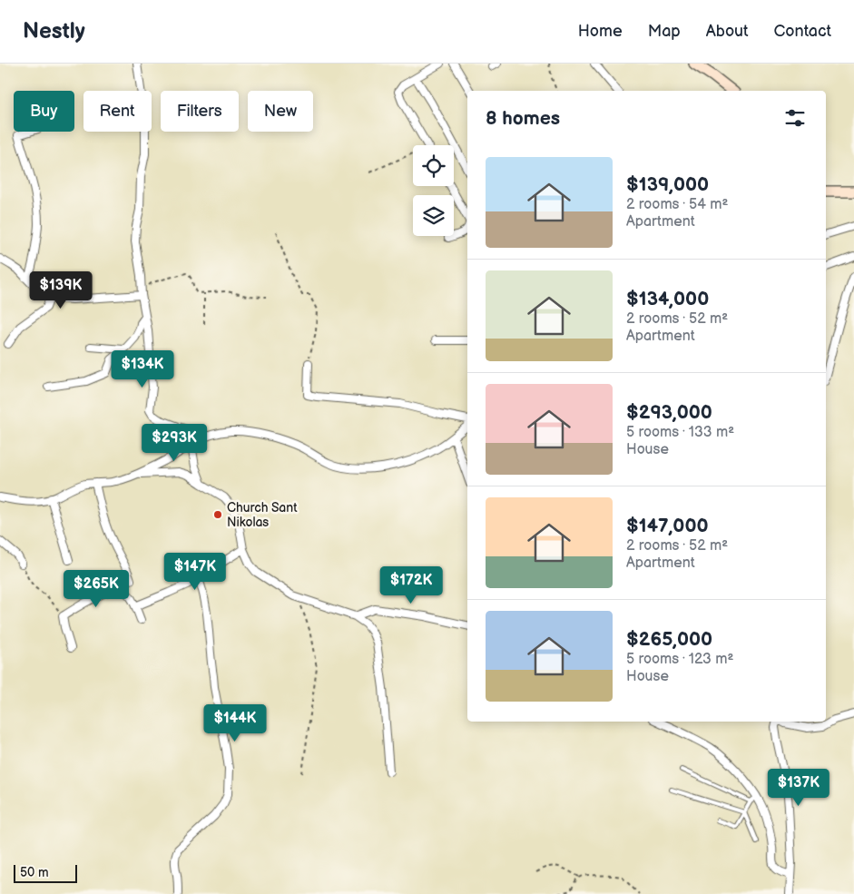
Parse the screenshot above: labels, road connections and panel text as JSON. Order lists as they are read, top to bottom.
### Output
{
  "places": ["Church Sant Nikolas"],
  "scale_bar": "50 m",
  "page": {
    "header": "Nestly",
    "nav": [
      "Home",
      "Map",
      "About",
      "Contact"
    ],
    "chip": [
      "Buy",
      "Rent",
      "Filters",
      "New"
    ],
    "heading": "8 homes",
    "list": [
      {
        "name": "$139,000",
        "note": "2 rooms · 54 m² · Apartment"
      },
      {
        "name": "$134,000",
        "note": "2 rooms · 52 m² · Apartment"
      },
      {
        "name": "$293,000",
        "note": "5 rooms · 133 m² · House"
      },
      {
        "name": "$147,000",
        "note": "2 rooms · 52 m² · Apartment"
      },
      {
        "name": "$265,000",
        "note": "5 rooms · 123 m² · House"
      }
    ],
    "price": [
      "$139K",
      "$134K",
      "$293K",
      "$147K",
      "$172K",
      "$265K",
      "$144K",
      "$137K"
    ],
    "scale": "50 m"
  }
}
